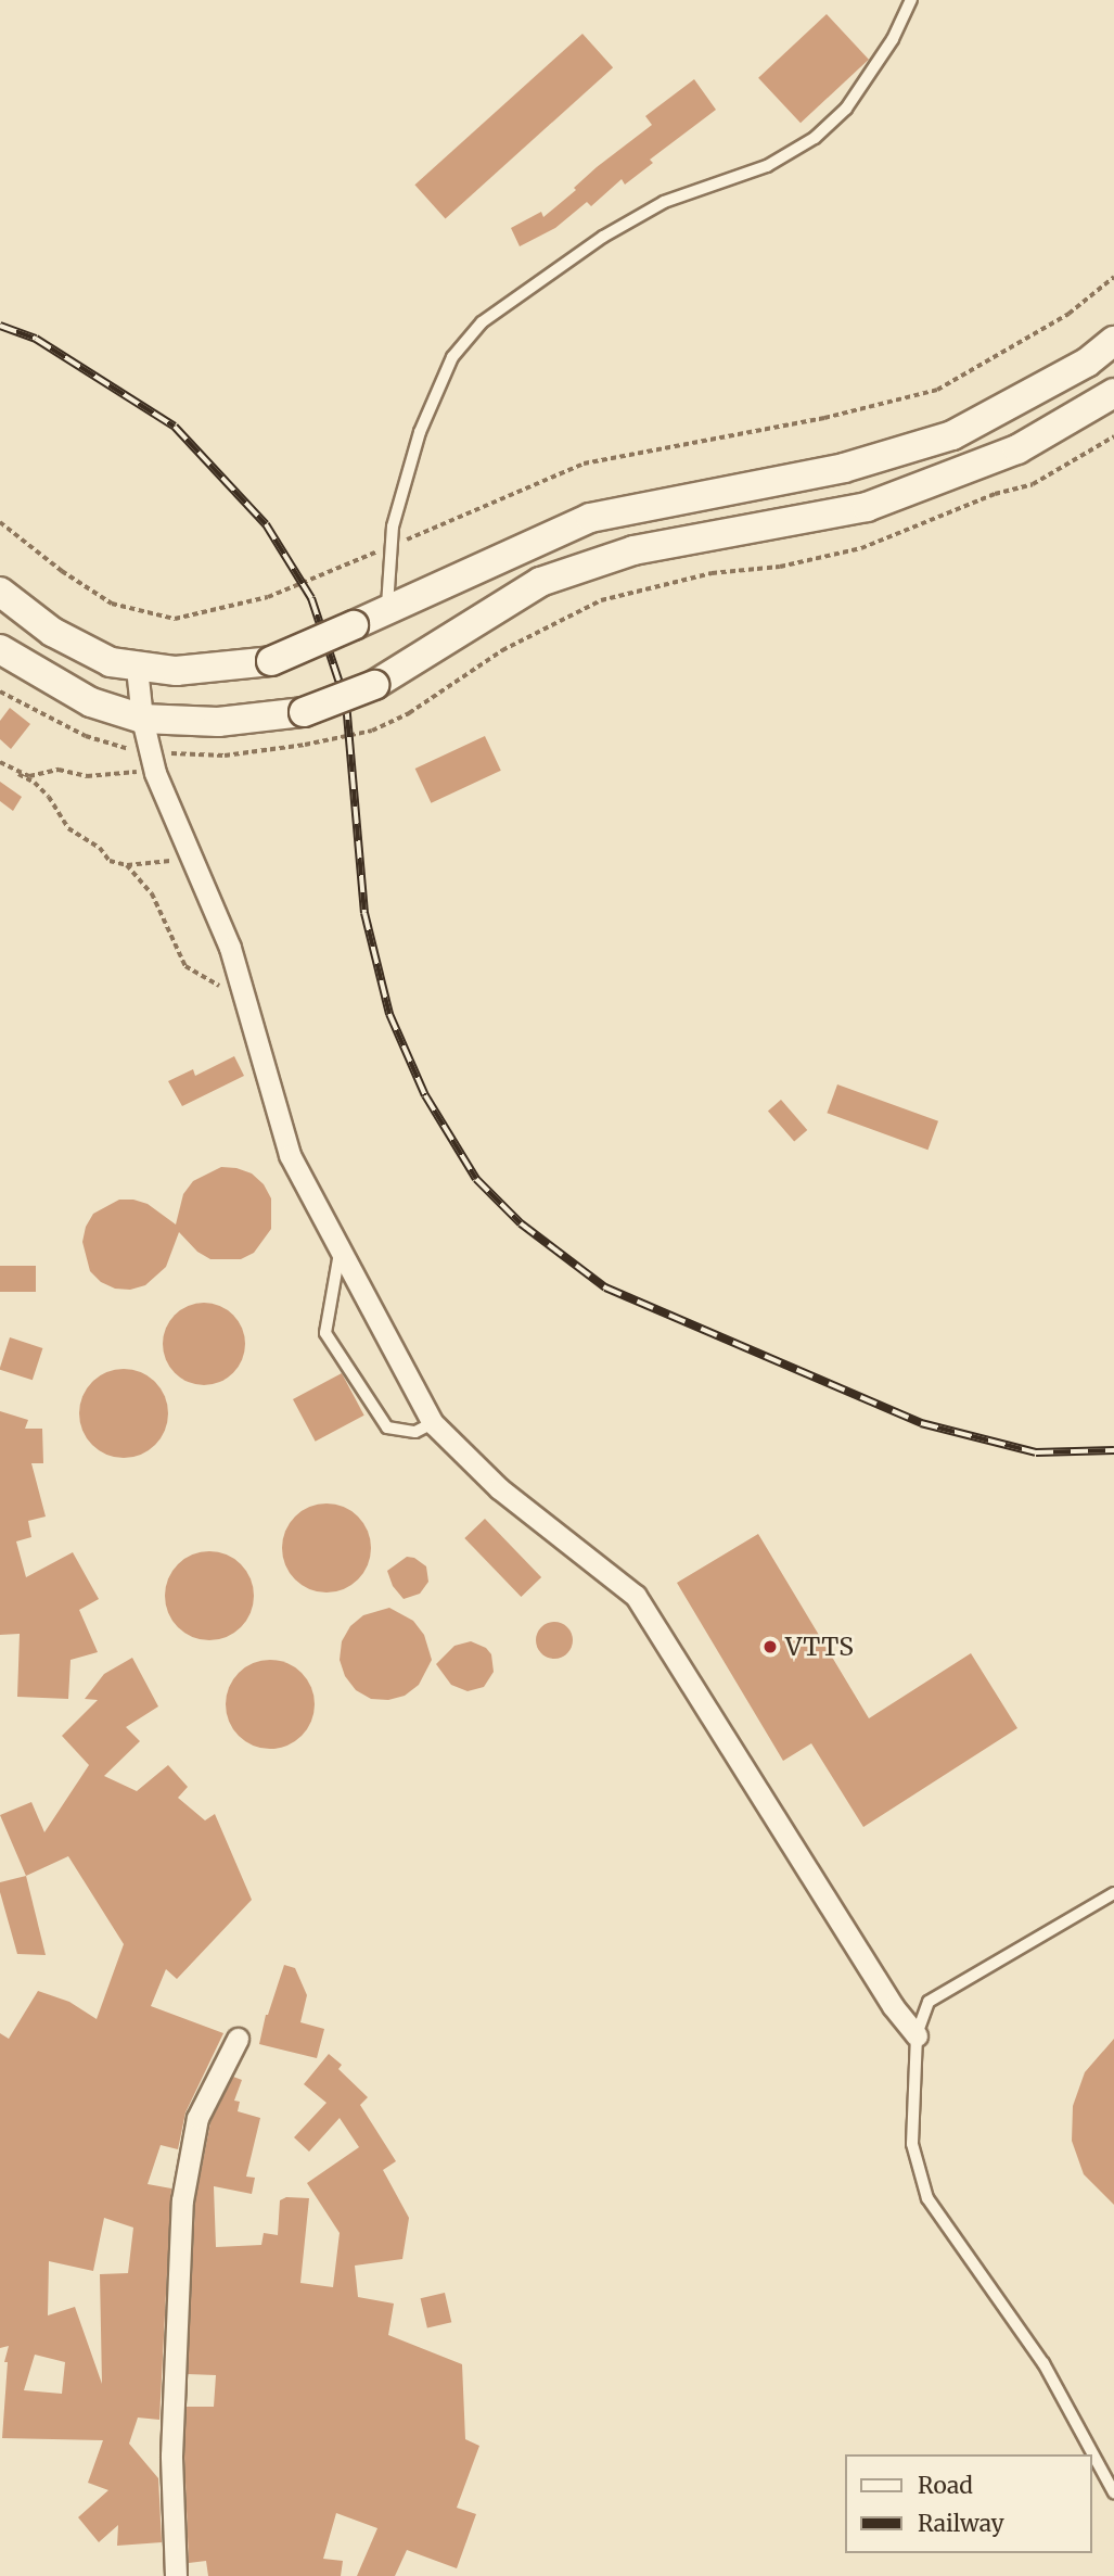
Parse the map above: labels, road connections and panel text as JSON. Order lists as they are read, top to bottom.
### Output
{
  "places": ["VTTS"],
  "legend": ["Road", "Railway"]
}
